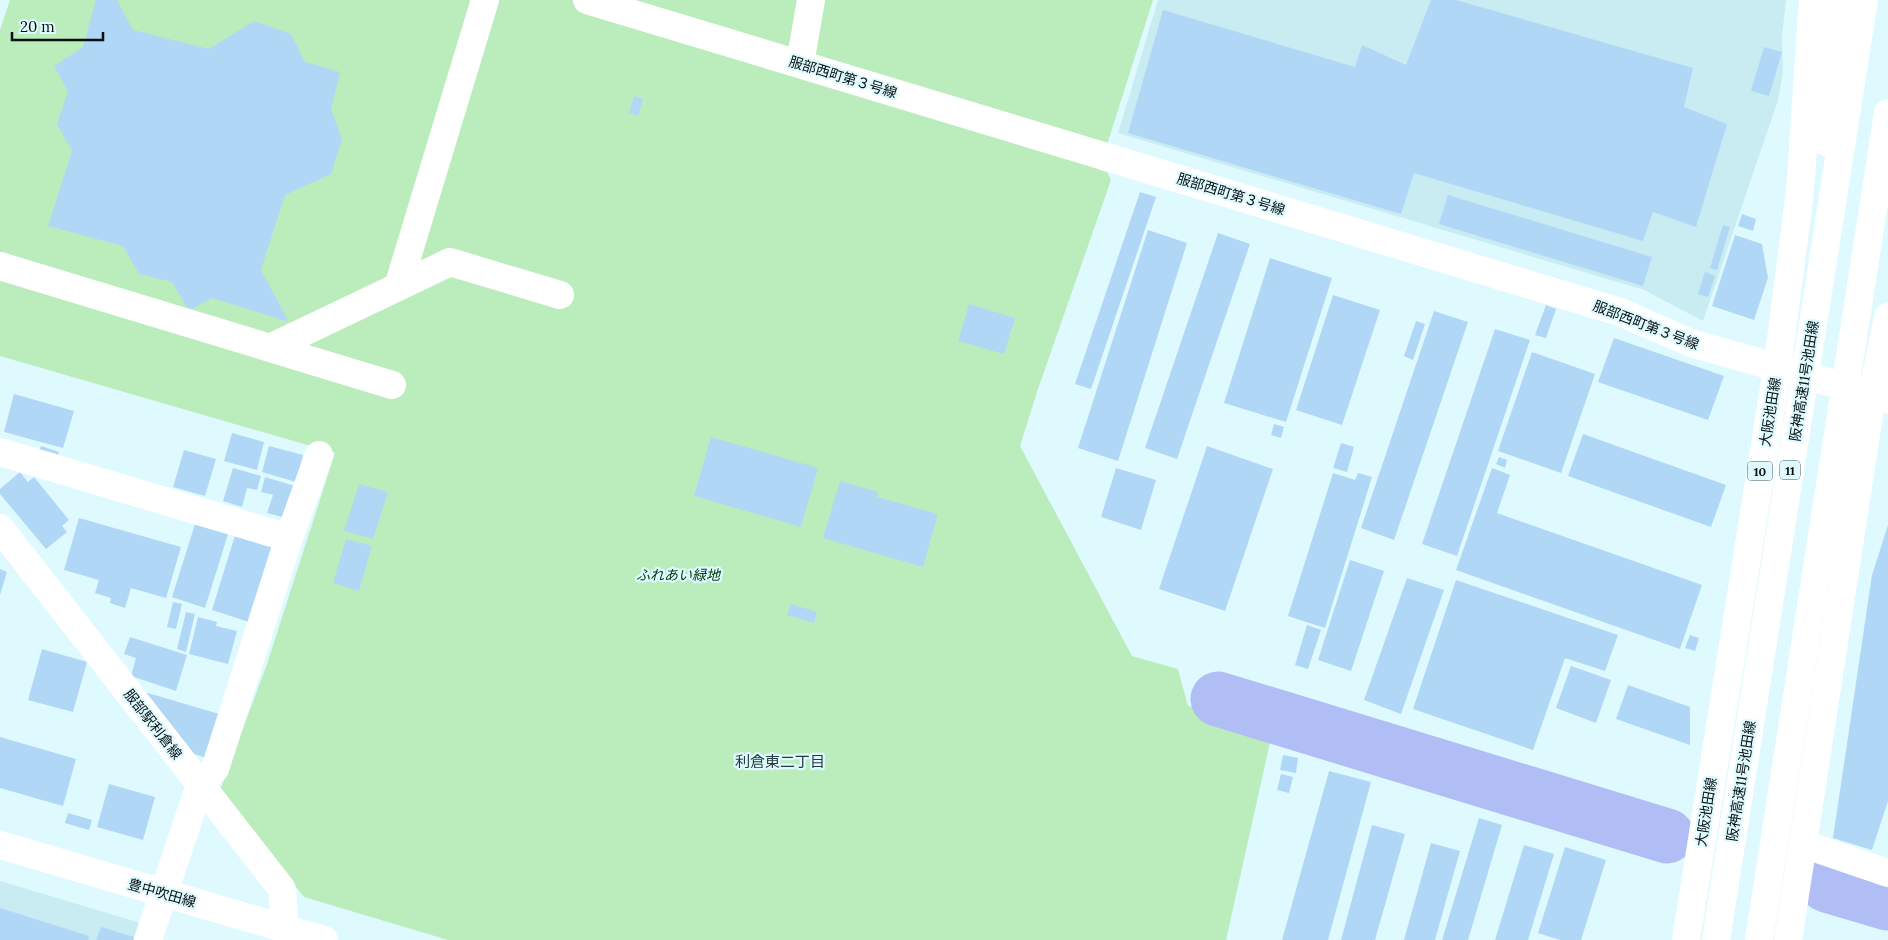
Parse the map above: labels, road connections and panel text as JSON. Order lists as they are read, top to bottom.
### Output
{
  "streets": {
    "main road": [
      "服部西町第３号線",
      "阪神高速11号池田線",
      "大阪池田線",
      "11",
      "10",
      "服部駅利倉線",
      "豊中吹田線"
    ]
  },
  "crossings": [
    ["服部西町第３号線", "大阪池田線"],
    ["阪神高速11号池田線", "11"],
    ["服部駅利倉線", "豊中吹田線"]
  ],
  "districts": ["利倉東二丁目"],
  "parks": ["ふれあい緑地"],
  "scale_bar": "20 m"
}
